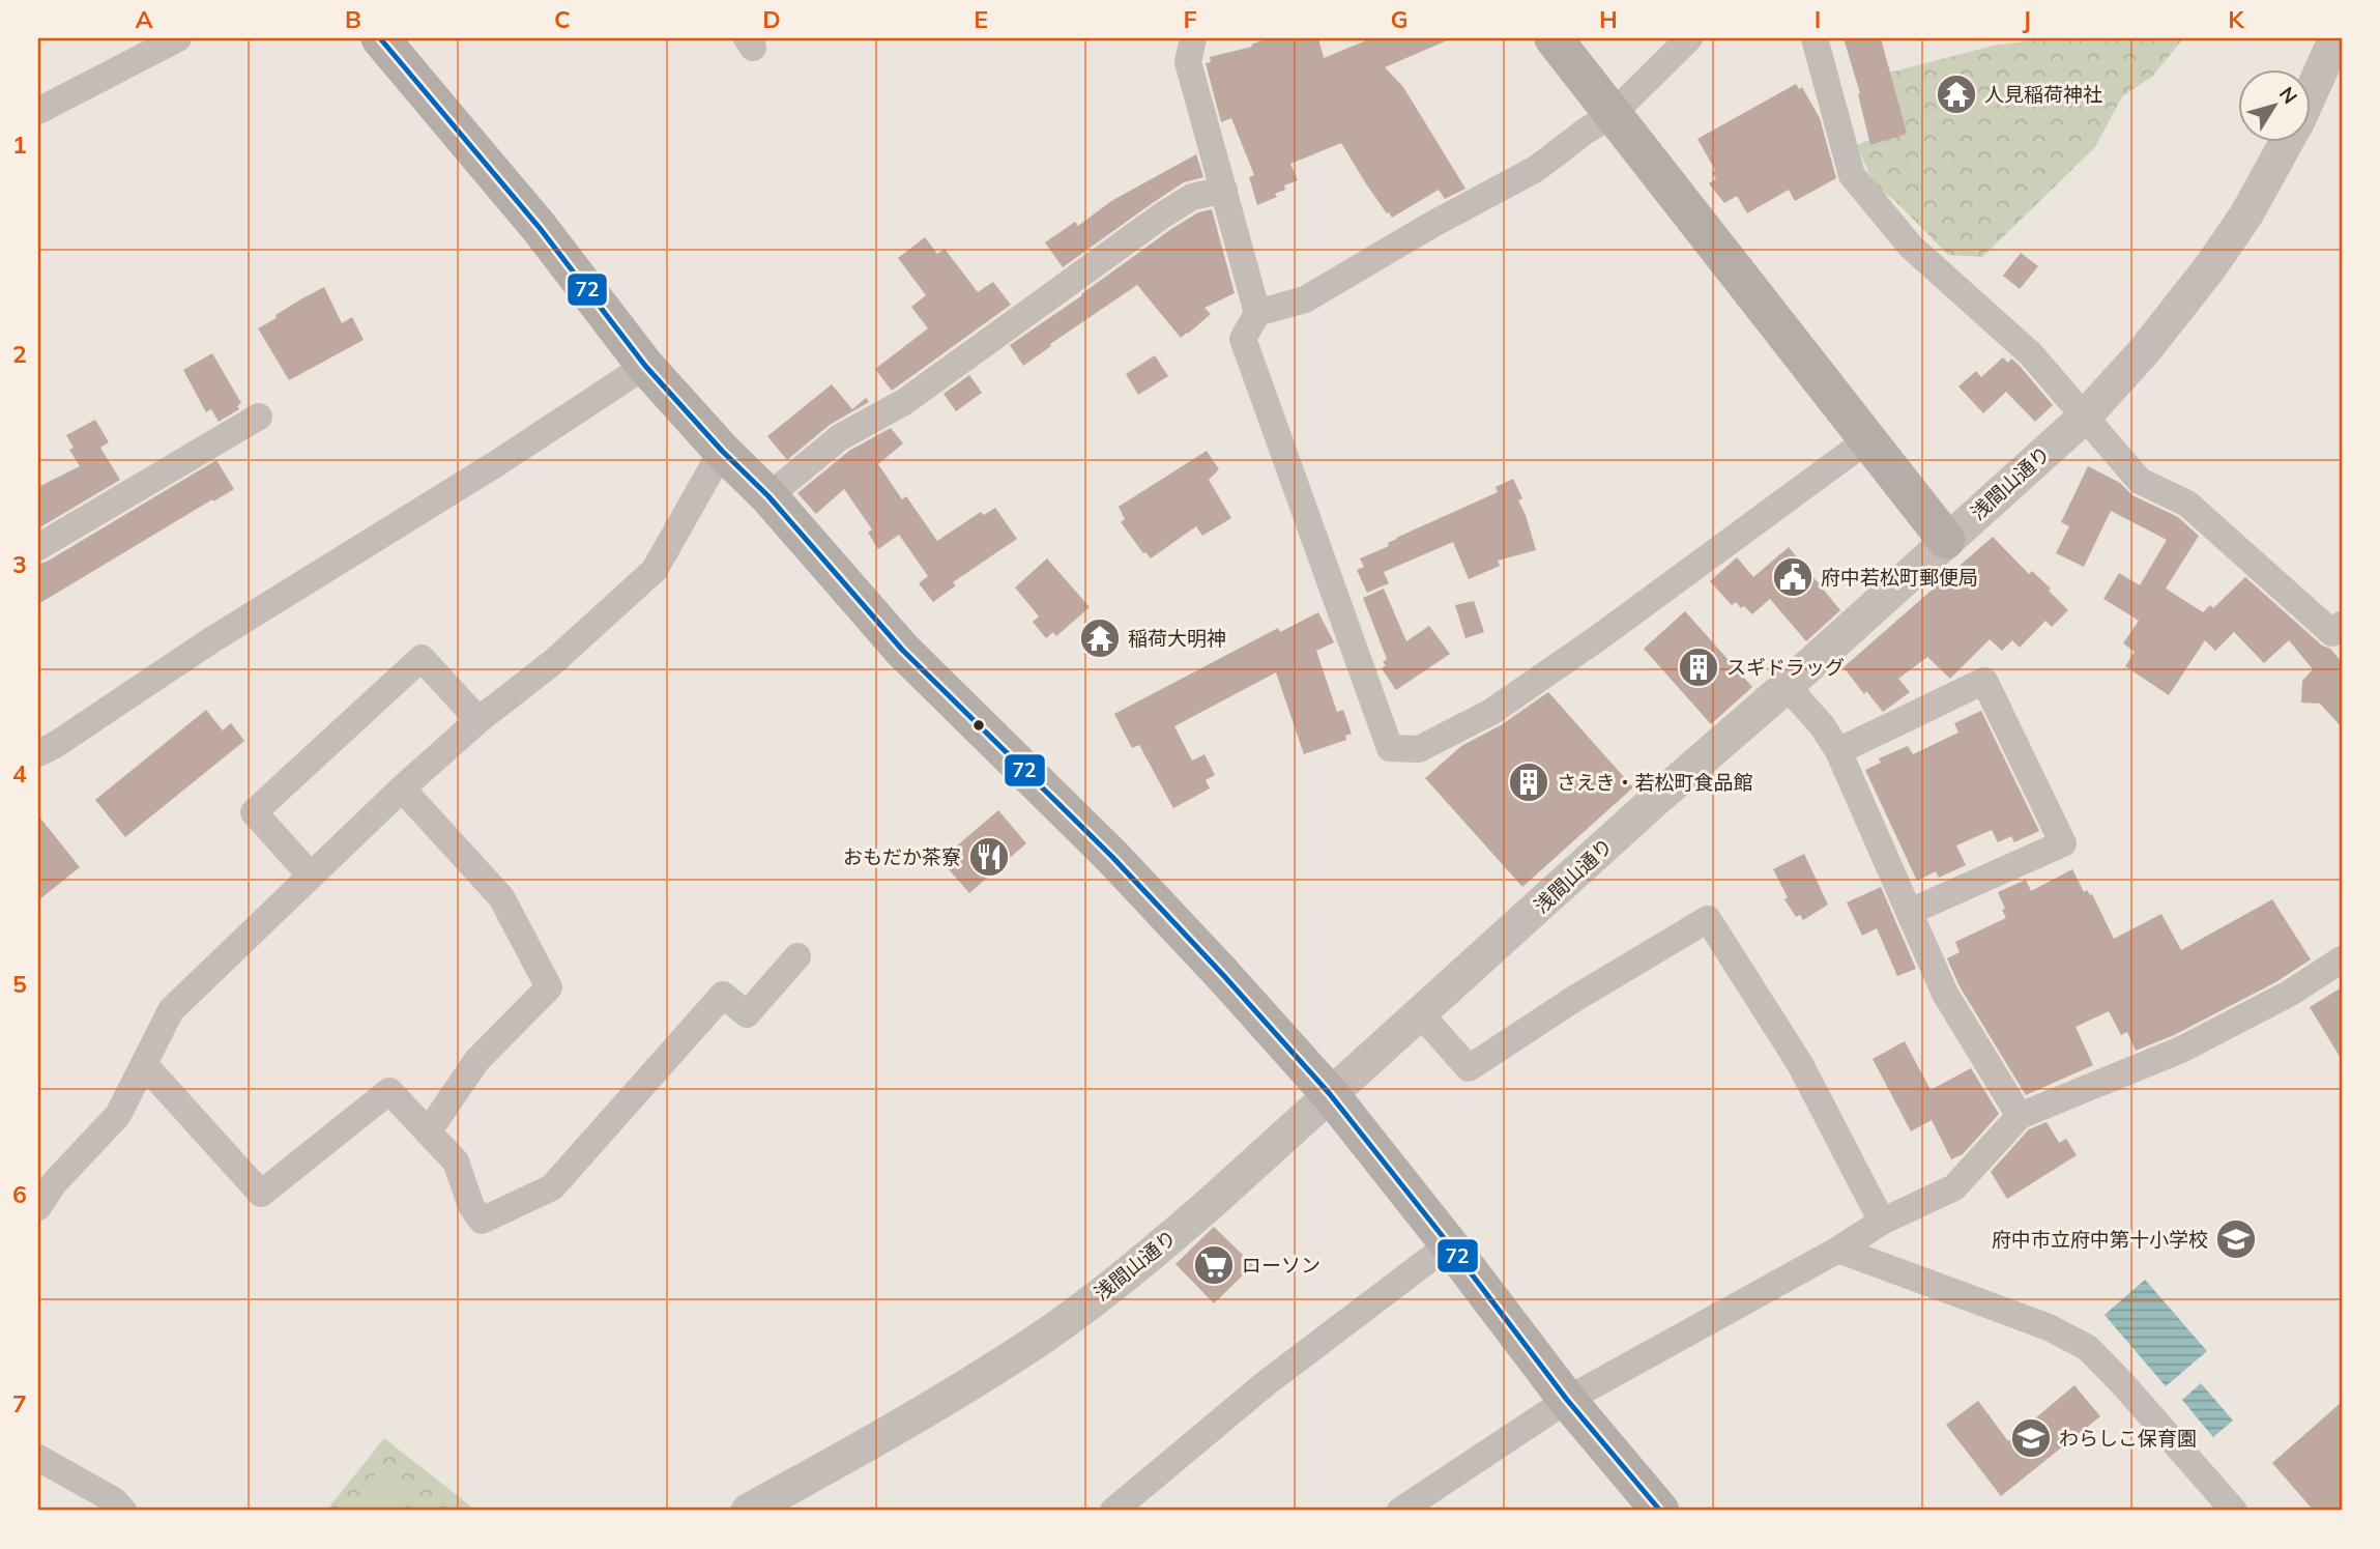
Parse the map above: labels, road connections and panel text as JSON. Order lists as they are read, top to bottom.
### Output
{
  "streets": {
    "street": ["浅間山通り"]
  },
  "places": {
    "temple": ["人見稲荷神社", "稲荷大明神"],
    "public building": ["府中若松町郵便局"],
    "building": ["スギドラッグ", "さえき・若松町食品館"],
    "restaurant": ["おもだか茶寮"],
    "school or university": ["府中市立府中第十小学校", "わらしこ保育園"],
    "supermarket": ["ローソン"]
  },
  "lines": ["transit line 72"],
  "north": "top right",
  "grid": {
    "columns": [
      "A",
      "B",
      "C",
      "D",
      "E",
      "F",
      "G",
      "H",
      "I",
      "J",
      "K"
    ],
    "rows": [
      "1",
      "2",
      "3",
      "4",
      "5",
      "6",
      "7"
    ]
  }
}
